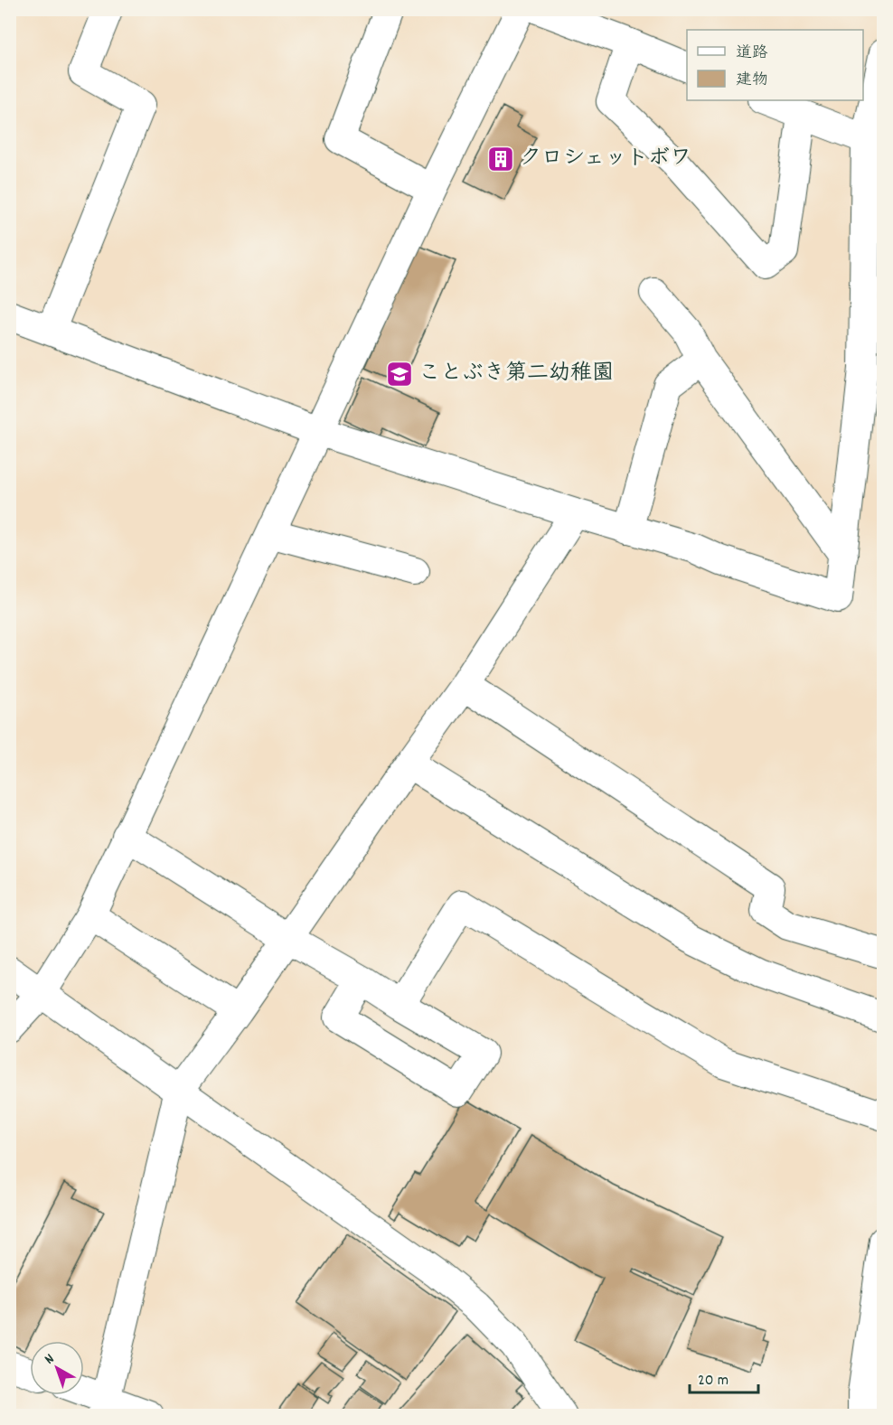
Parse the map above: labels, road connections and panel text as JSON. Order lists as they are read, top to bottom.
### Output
{
  "places": {
    "building": ["クロシェットボワ"],
    "school or university": ["ことぶき第二幼稚園"]
  },
  "legend": ["道路", "建物"],
  "scale_bar": "20 m",
  "north": "top left"
}
